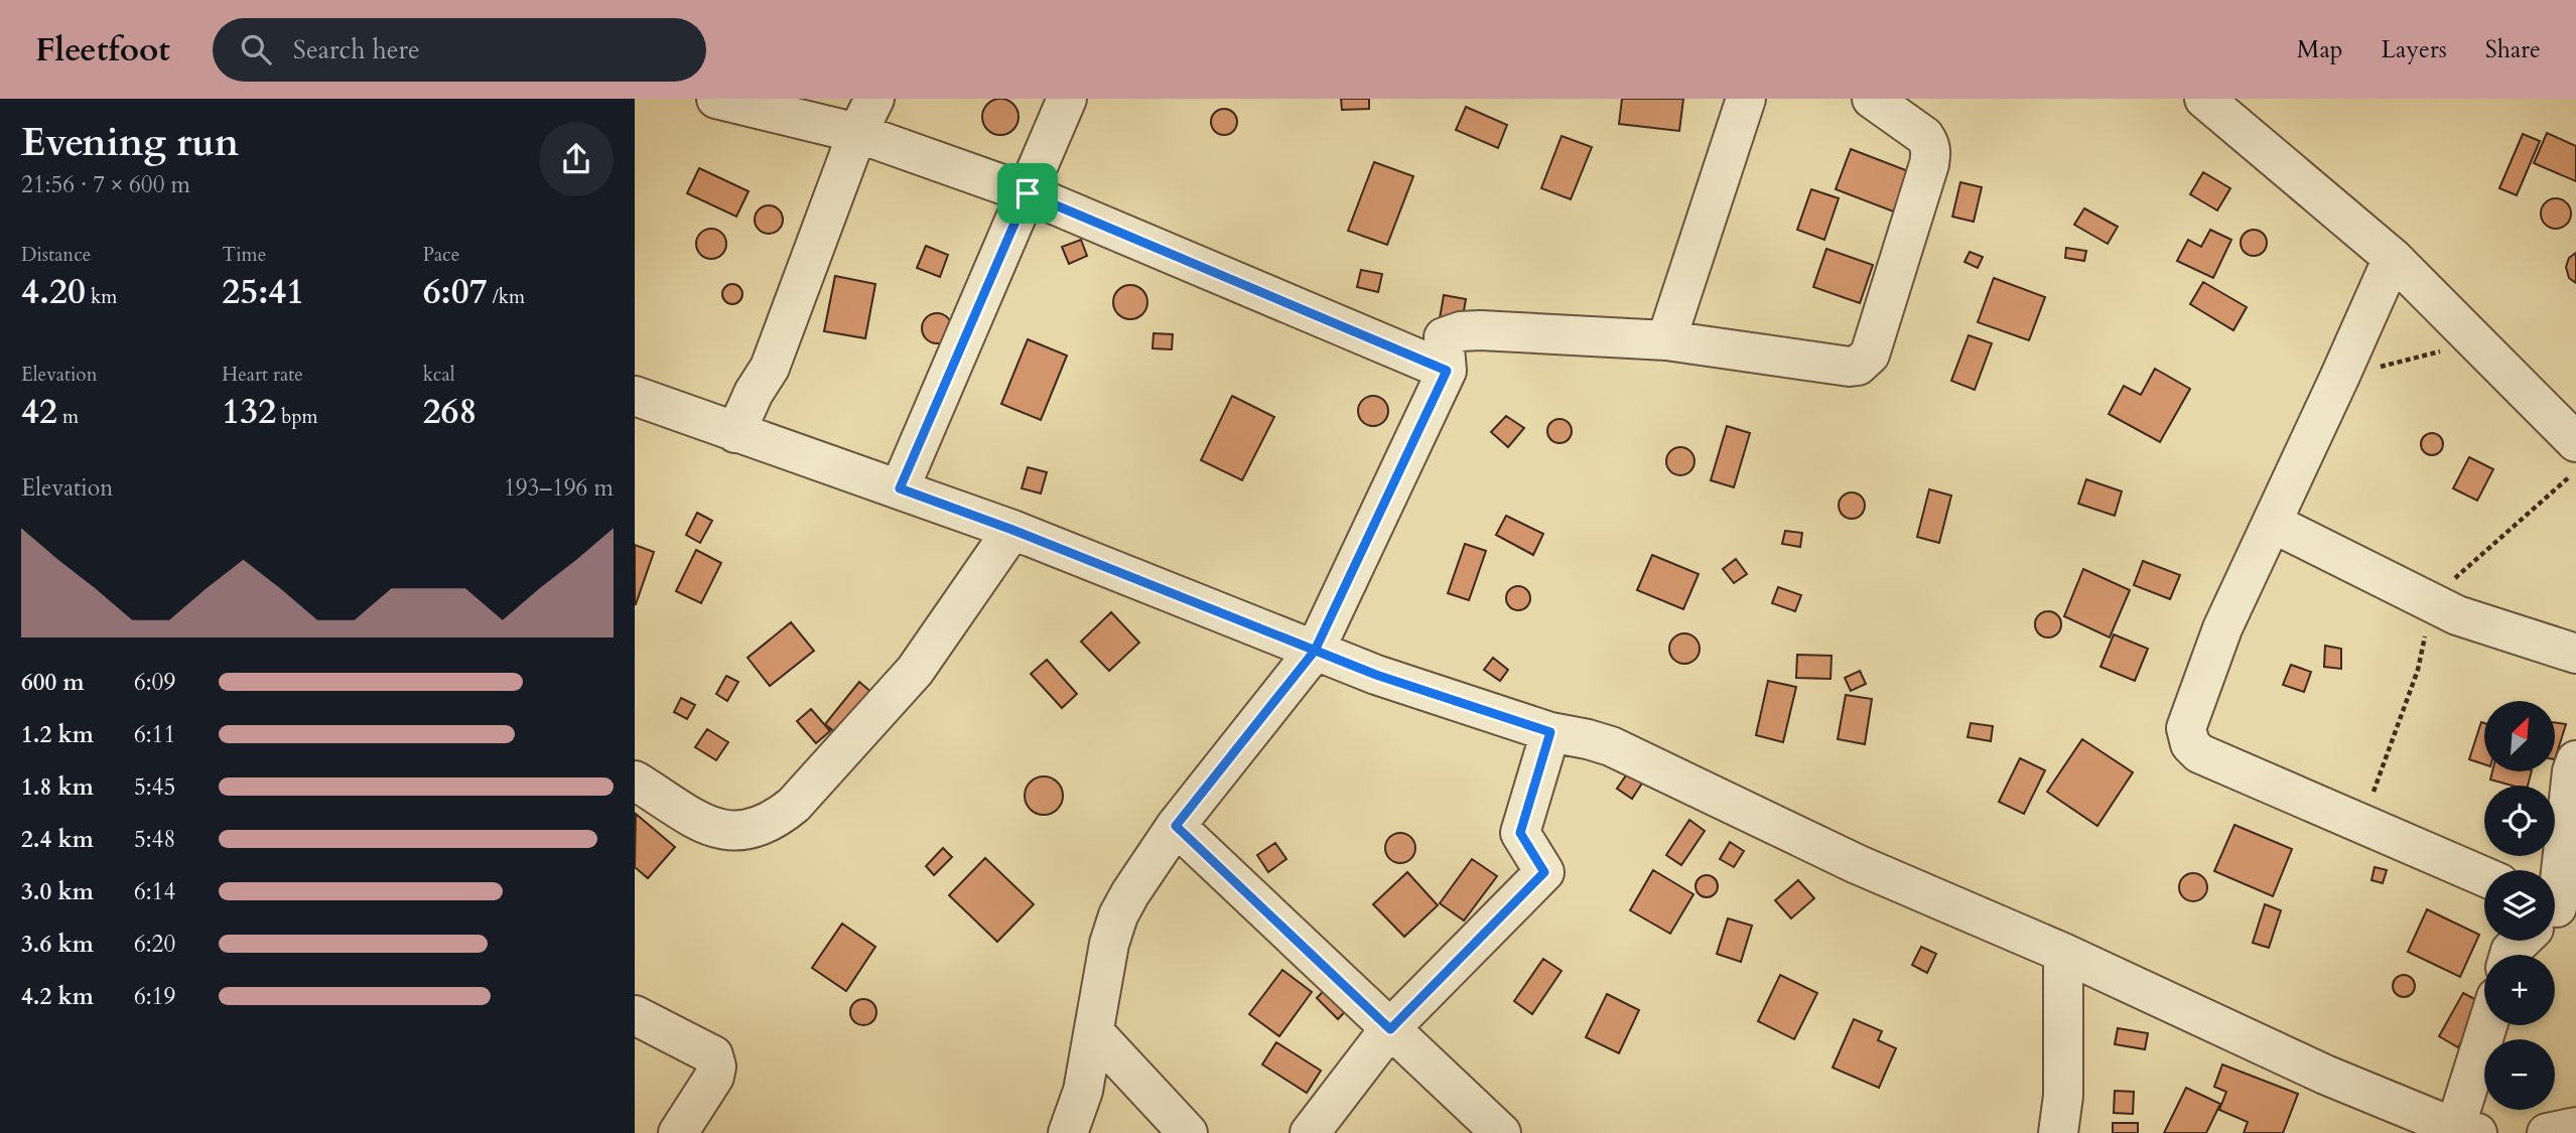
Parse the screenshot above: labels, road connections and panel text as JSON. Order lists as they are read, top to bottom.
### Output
{
  "north": "top right",
  "page": {
    "header": "Fleetfoot",
    "search": "Search here",
    "nav": ["Map", "Layers", "Share"],
    "heading": ["Evening run", "21:56 · 7 × 600 m"],
    "stats": [
      ["Distance", "4.20 km"],
      ["Time", "25:41"],
      ["Pace", "6:07 /km"],
      ["Elevation", "42 m"],
      ["Heart rate", "132 bpm"],
      ["kcal", "268"]
    ],
    "chart": ["Elevation", "193–196 m"],
    "list": [
      {
        "name": "600 m",
        "note": "6:09"
      },
      {
        "name": "1.2 km",
        "note": "6:11"
      },
      {
        "name": "1.8 km",
        "note": "5:45"
      },
      {
        "name": "2.4 km",
        "note": "5:48"
      },
      {
        "name": "3.0 km",
        "note": "6:14"
      },
      {
        "name": "3.6 km",
        "note": "6:20"
      },
      {
        "name": "4.2 km",
        "note": "6:19"
      }
    ],
    "map_buttons": ["+", "−"]
  }
}
